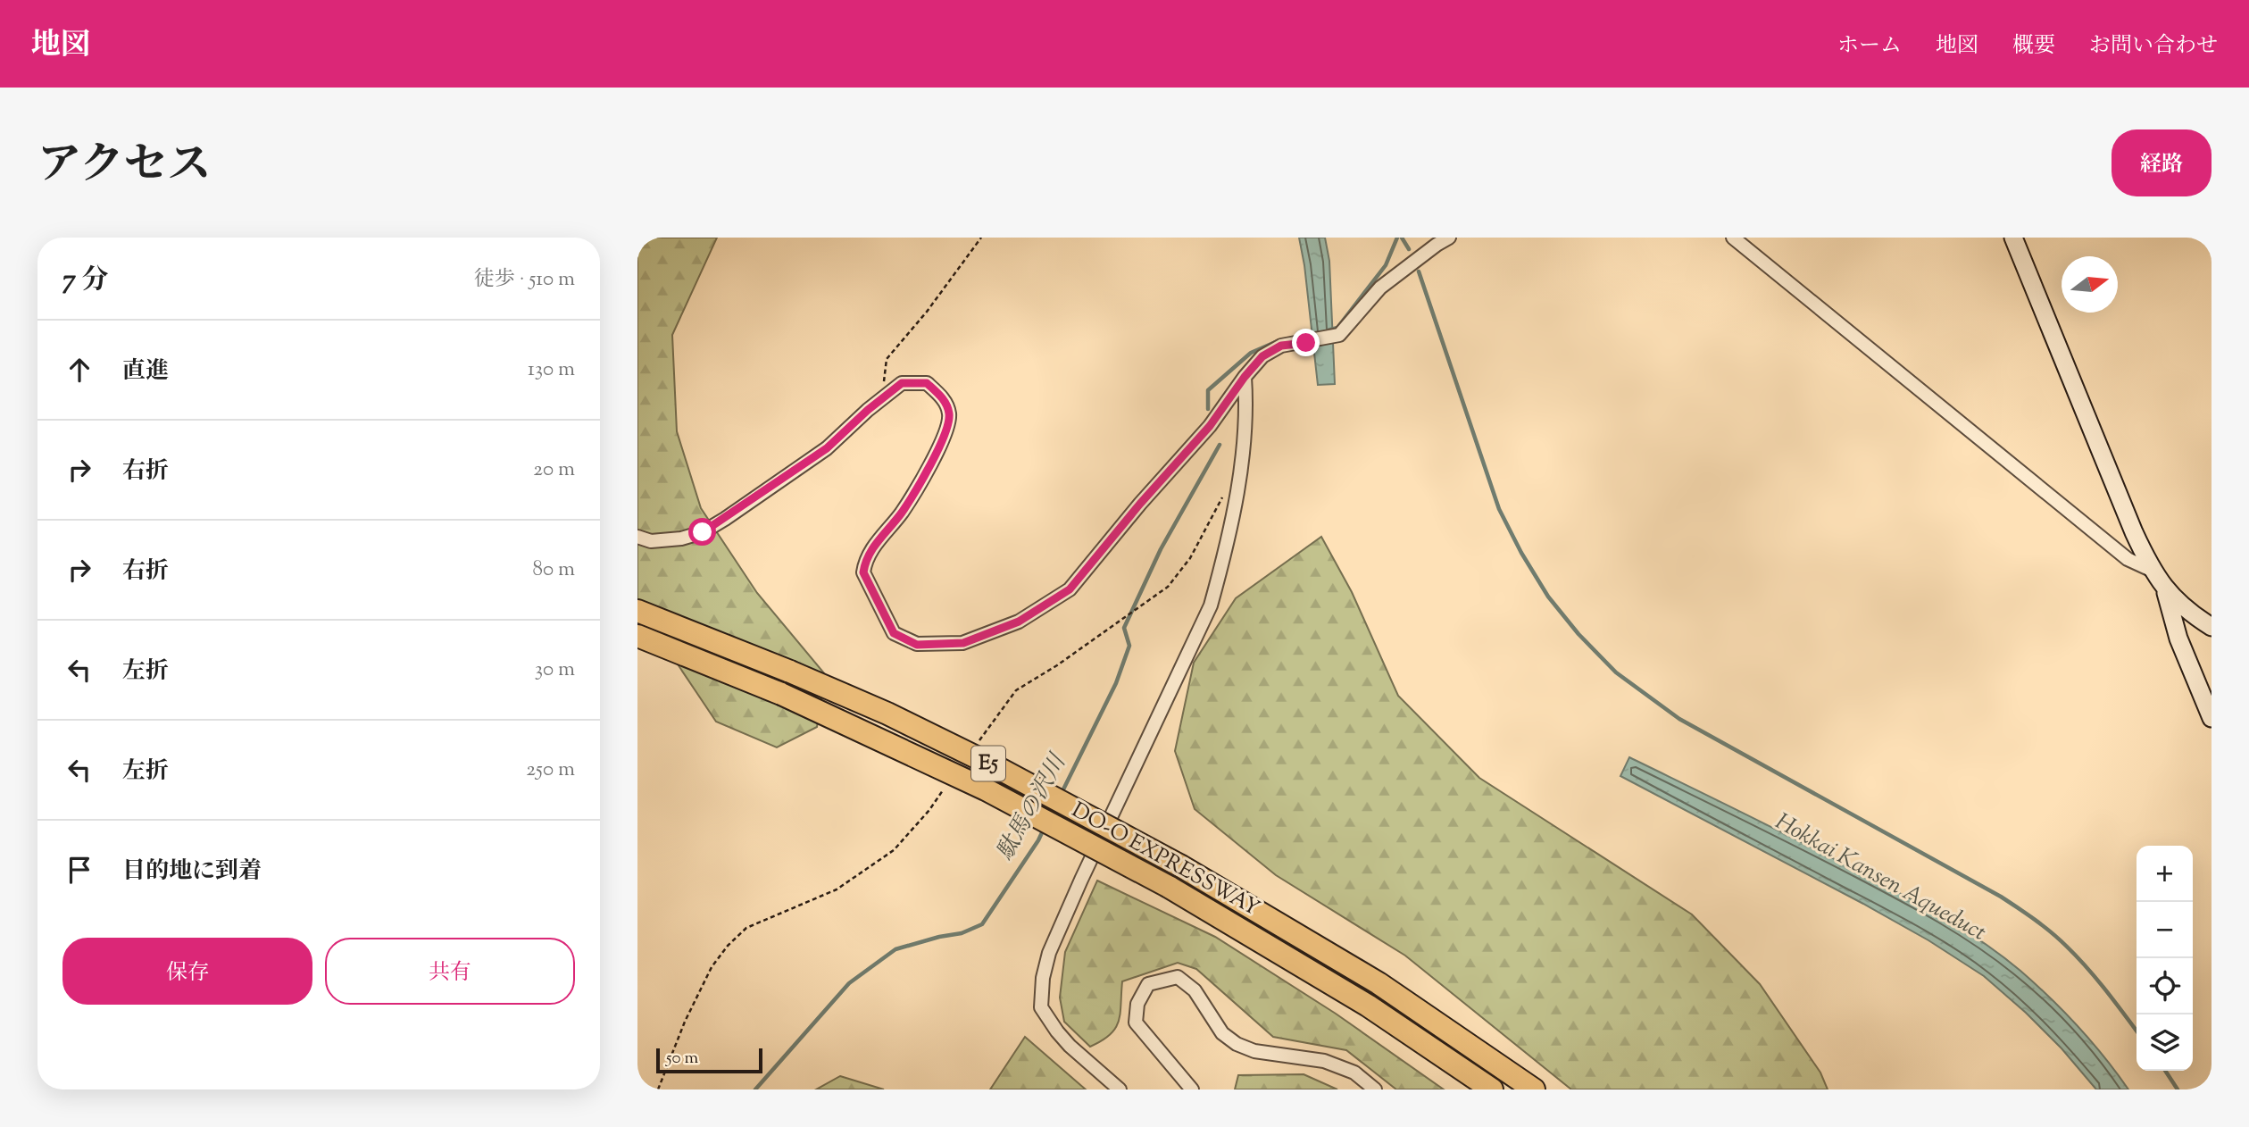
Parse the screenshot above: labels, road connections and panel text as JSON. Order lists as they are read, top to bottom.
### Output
{
  "streets": {
    "highway": ["E5", "DO-O EXPRESSWAY"]
  },
  "water": ["駄馬の沢川", "Hokkai Kansen Aqueduct"],
  "scale_bar": "50 m",
  "north": "right",
  "page": {
    "header": "地図",
    "nav": [
      "ホーム",
      "地図",
      "概要",
      "お問い合わせ"
    ],
    "title": "アクセス",
    "buttons": [
      "経路",
      ["保存", "共有"]
    ],
    "heading": ["7 分", "徒歩 · 510 m"],
    "list": [
      ["直進", "130 m"],
      ["右折", "20 m"],
      ["右折", "80 m"],
      ["左折", "30 m"],
      ["左折", "250 m"],
      "目的地に到着"
    ],
    "map_buttons": ["+", "−"],
    "scale": "50 m"
  }
}
